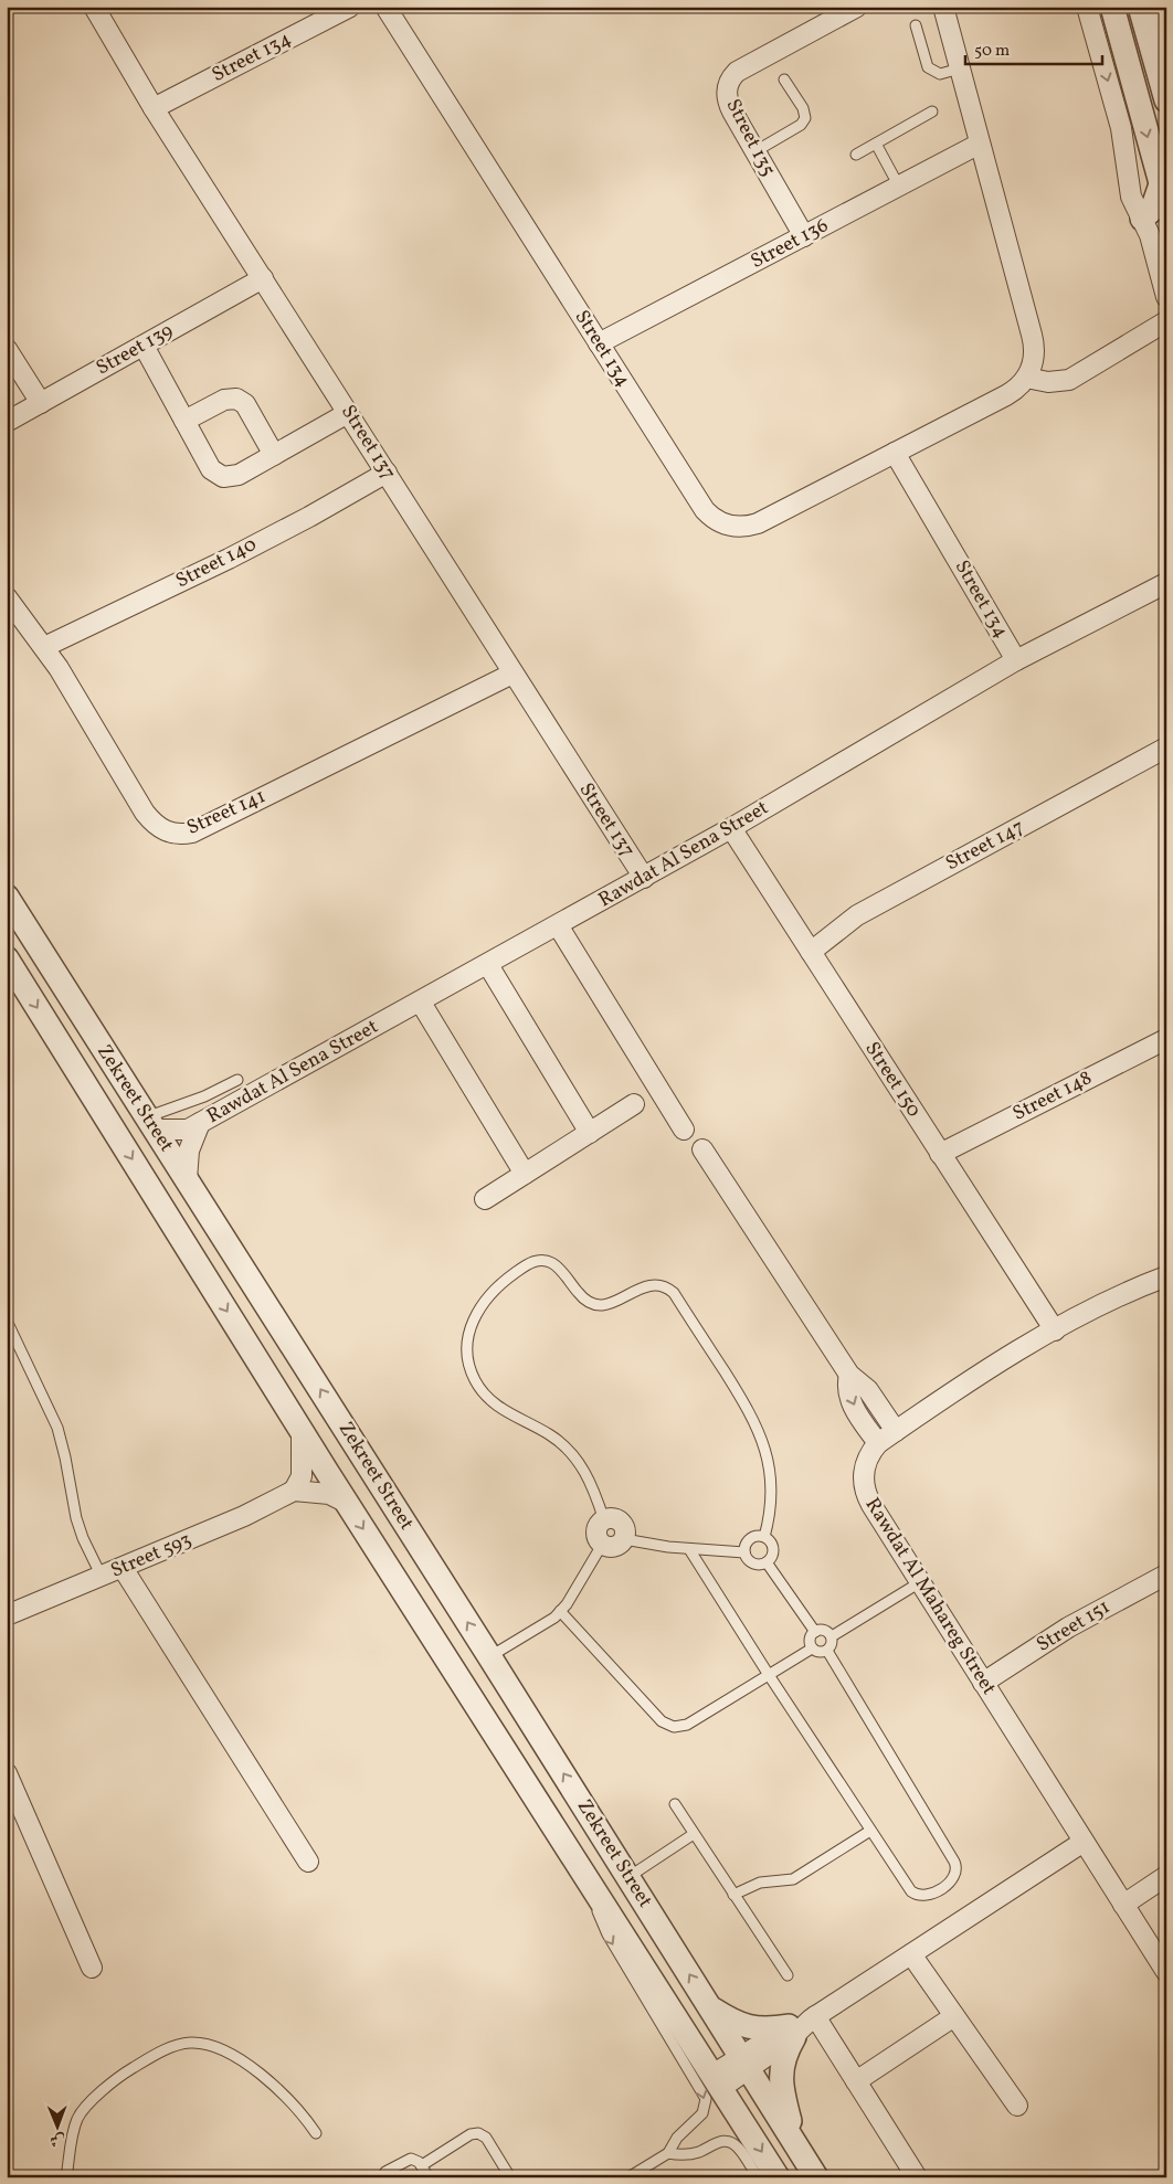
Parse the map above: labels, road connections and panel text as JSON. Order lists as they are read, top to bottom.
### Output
{
  "streets": {
    "street": [
      "Street 134",
      "Street 135",
      "Street 136",
      "Street 139",
      "Street 137",
      "Street 140",
      "Street 141",
      "Street 147",
      "Rawdat Al Sena Street",
      "Street 150",
      "Street 148",
      "Zekreet Street",
      "Street 593",
      "Rawdat Al Mahareg Street",
      "Street 151"
    ]
  },
  "crossings": [
    ["Street 134", "Street 136"],
    ["Street 134", "Street 137"],
    ["Street 134", "Rawdat Al Sena Street"],
    ["Street 135", "Street 136"],
    ["Street 139", "Street 137"],
    ["Street 137", "Street 140"],
    ["Street 137", "Street 141"],
    ["Street 137", "Rawdat Al Sena Street"],
    ["Street 140", "Street 141"],
    ["Street 147", "Street 150"],
    ["Rawdat Al Sena Street", "Street 150"],
    ["Rawdat Al Sena Street", "Zekreet Street"],
    ["Street 150", "Street 148"],
    ["Street 150", "Rawdat Al Mahareg Street"],
    ["Rawdat Al Mahareg Street", "Street 151"]
  ],
  "scale_bar": "50 m",
  "north": "bottom"
}
